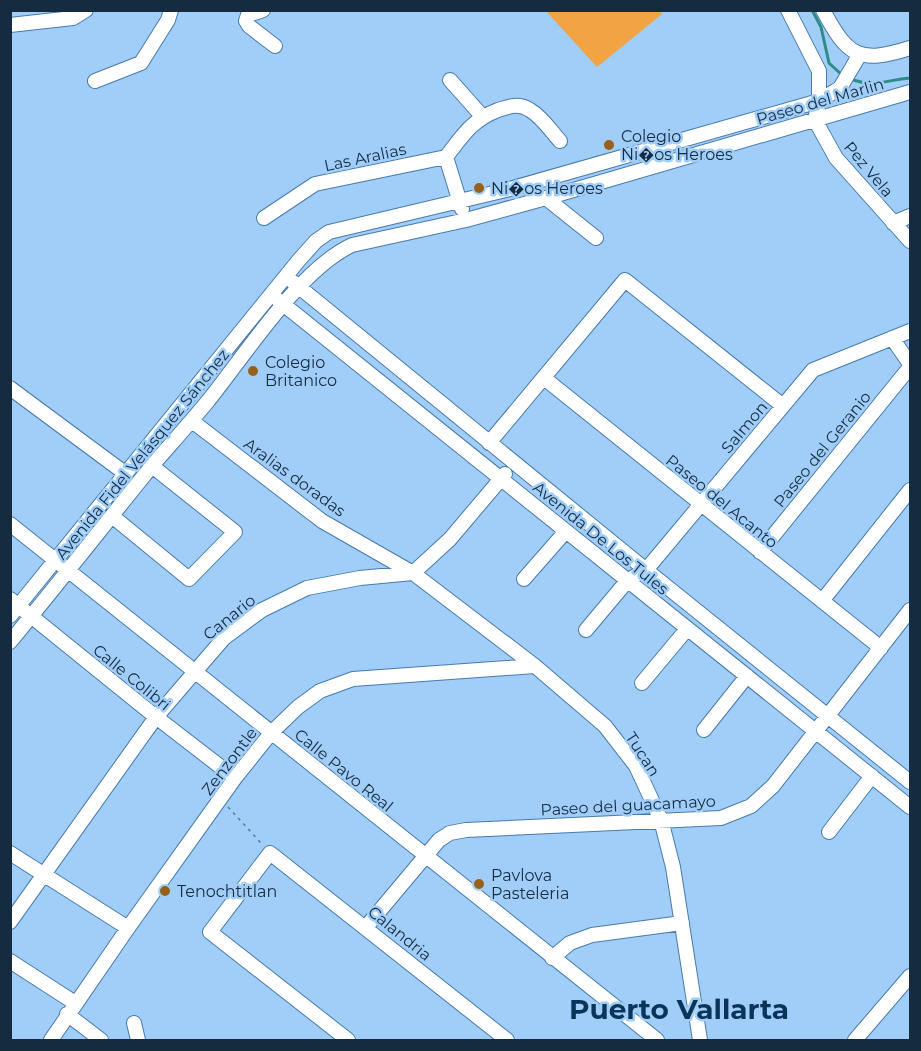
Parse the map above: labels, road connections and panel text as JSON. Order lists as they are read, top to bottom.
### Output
{
  "streets": {
    "street": [
      "Paseo del Marlin",
      "Las Aralias",
      "Pez Vela",
      "Salmon",
      "Paseo del Geranio",
      "Avenida Fidel Velásquez Sánchez",
      "Aralias doradas",
      "Paseo del Acanto",
      "Avenida De Los Tules",
      "Canario",
      "Calle Colibri",
      "Tucan",
      "Zenzontle",
      "Calle Pavo Real",
      "Paseo del guacamayo",
      "Calandria"
    ]
  },
  "crossings": [
    ["Paseo del Marlin", "Pez Vela"],
    ["Paseo del Marlin", "Avenida Fidel Velásquez Sánchez"],
    ["Paseo del Marlin", "Avenida De Los Tules"],
    ["Salmon", "Paseo del Acanto"],
    ["Salmon", "Avenida De Los Tules"],
    ["Paseo del Geranio", "Paseo del Acanto"],
    ["Avenida Fidel Velásquez Sánchez", "Aralias doradas"],
    ["Avenida Fidel Velásquez Sánchez", "Avenida De Los Tules"],
    ["Avenida Fidel Velásquez Sánchez", "Calle Colibri"],
    ["Avenida Fidel Velásquez Sánchez", "Calle Pavo Real"],
    ["Aralias doradas", "Canario"],
    ["Aralias doradas", "Tucan"],
    ["Paseo del Acanto", "Paseo del guacamayo"],
    ["Avenida De Los Tules", "Paseo del guacamayo"],
    ["Canario", "Calle Colibri"],
    ["Canario", "Tucan"],
    ["Canario", "Calle Pavo Real"],
    ["Calle Colibri", "Zenzontle"],
    ["Tucan", "Zenzontle"],
    ["Tucan", "Paseo del guacamayo"],
    ["Zenzontle", "Calle Pavo Real"],
    ["Calle Pavo Real", "Paseo del guacamayo"],
    ["Paseo del guacamayo", "Calandria"]
  ],
  "districts": ["Puerto Vallarta"],
  "places": [
    "Colegio Ni�os Heroes",
    "Ni�os Heroes",
    "Colegio Britanico",
    "Pavlova Pasteleria",
    "Tenochtitlan"
  ]
}
